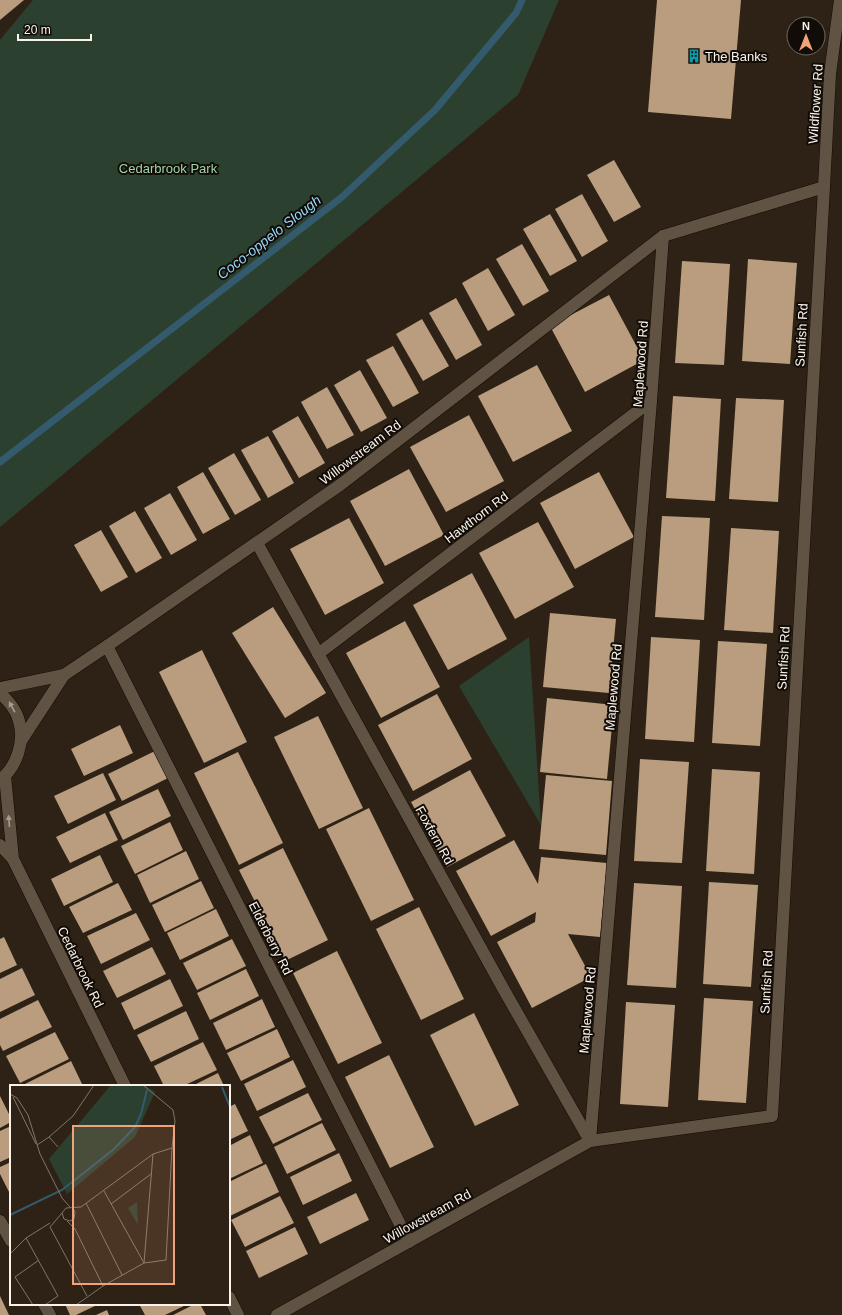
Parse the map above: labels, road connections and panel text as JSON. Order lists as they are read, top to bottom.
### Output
{
  "streets": {
    "street": [
      "Wildflower Rd",
      "Sunfish Rd",
      "Maplewood Rd",
      "Willowstream Rd",
      "Hawthorn Rd",
      "Foxfern Rd",
      "Elderberry Rd",
      "Cedarbrook Rd"
    ]
  },
  "crossings": [
    ["Wildflower Rd", "Sunfish Rd"],
    ["Sunfish Rd", "Maplewood Rd"],
    ["Sunfish Rd", "Willowstream Rd"],
    ["Sunfish Rd", "Foxfern Rd"],
    ["Maplewood Rd", "Willowstream Rd"],
    ["Maplewood Rd", "Hawthorn Rd"],
    ["Maplewood Rd", "Foxfern Rd"],
    ["Willowstream Rd", "Foxfern Rd"],
    ["Willowstream Rd", "Elderberry Rd"],
    ["Hawthorn Rd", "Foxfern Rd"]
  ],
  "water": ["Coco-oppelo Slough"],
  "parks": ["Cedarbrook Park"],
  "places": {
    "building": ["The Banks"]
  },
  "scale_bar": "20 m",
  "north": "top"
}
